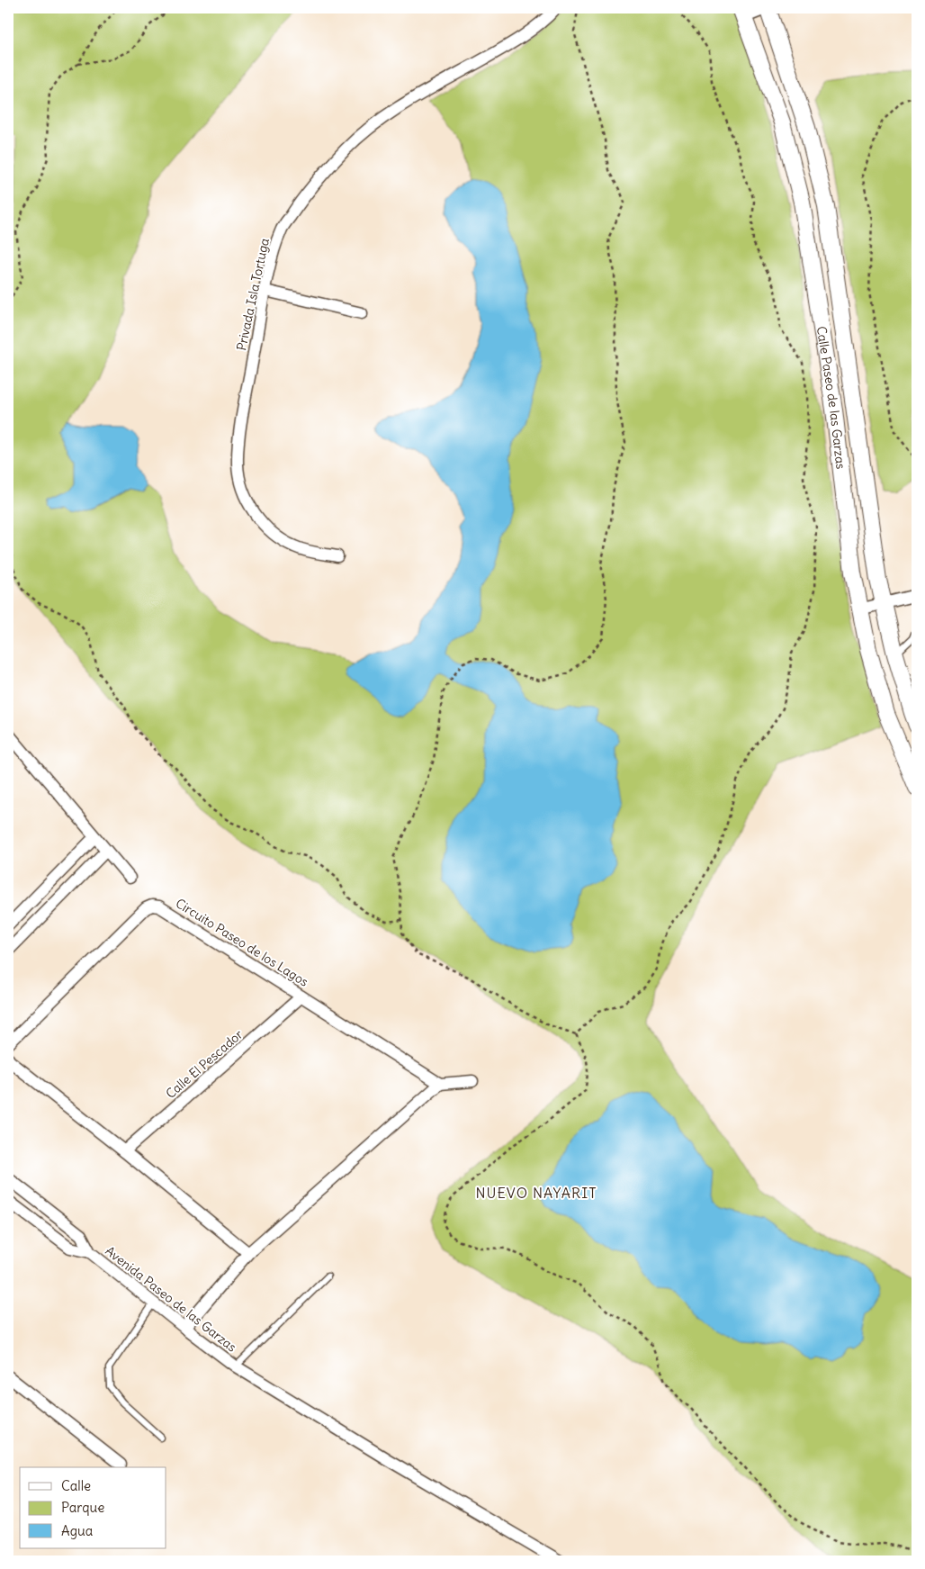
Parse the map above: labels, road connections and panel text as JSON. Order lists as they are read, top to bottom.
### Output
{
  "streets": {
    "street": [
      "Privada Isla Tortuga",
      "Calle Paseo de las Garzas",
      "Circuito Paseo de los Lagos",
      "Calle El Pescador",
      "Avenida Paseo de las Garzas"
    ]
  },
  "crossings": [
    ["Circuito Paseo de los Lagos", "Calle El Pescador"]
  ],
  "districts": ["NUEVO NAYARIT"],
  "legend": ["Calle", "Parque", "Agua"]
}
